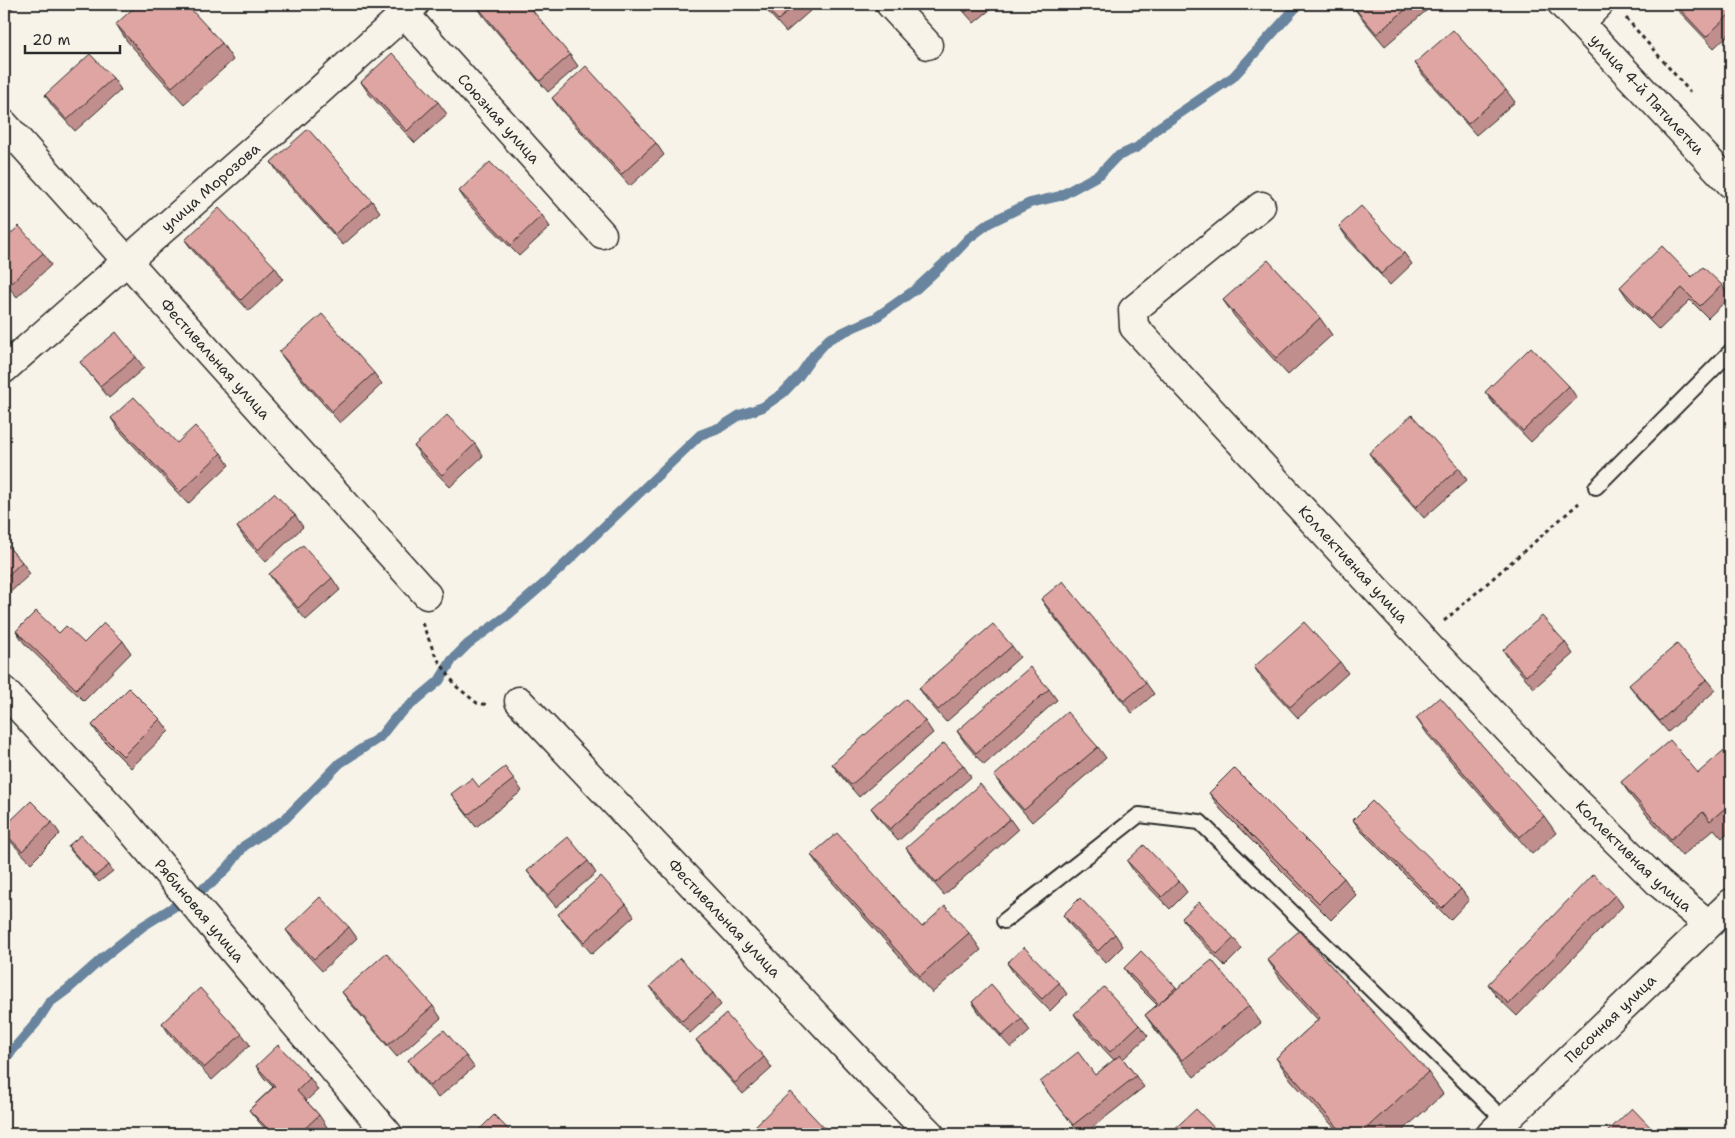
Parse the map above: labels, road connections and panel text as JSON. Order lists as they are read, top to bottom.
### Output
{
  "streets": {
    "street": [
      "улица 4-й Пятилетки",
      "Союзная улица",
      "улица Морозова",
      "Фестивальная улица",
      "Коллективная улица",
      "Рябиновая улица",
      "Песочная улица"
    ]
  },
  "crossings": [
    ["Союзная улица", "улица Морозова"],
    ["улица Морозова", "Фестивальная улица"],
    ["Коллективная улица", "Песочная улица"]
  ],
  "scale_bar": "20 m"
}
